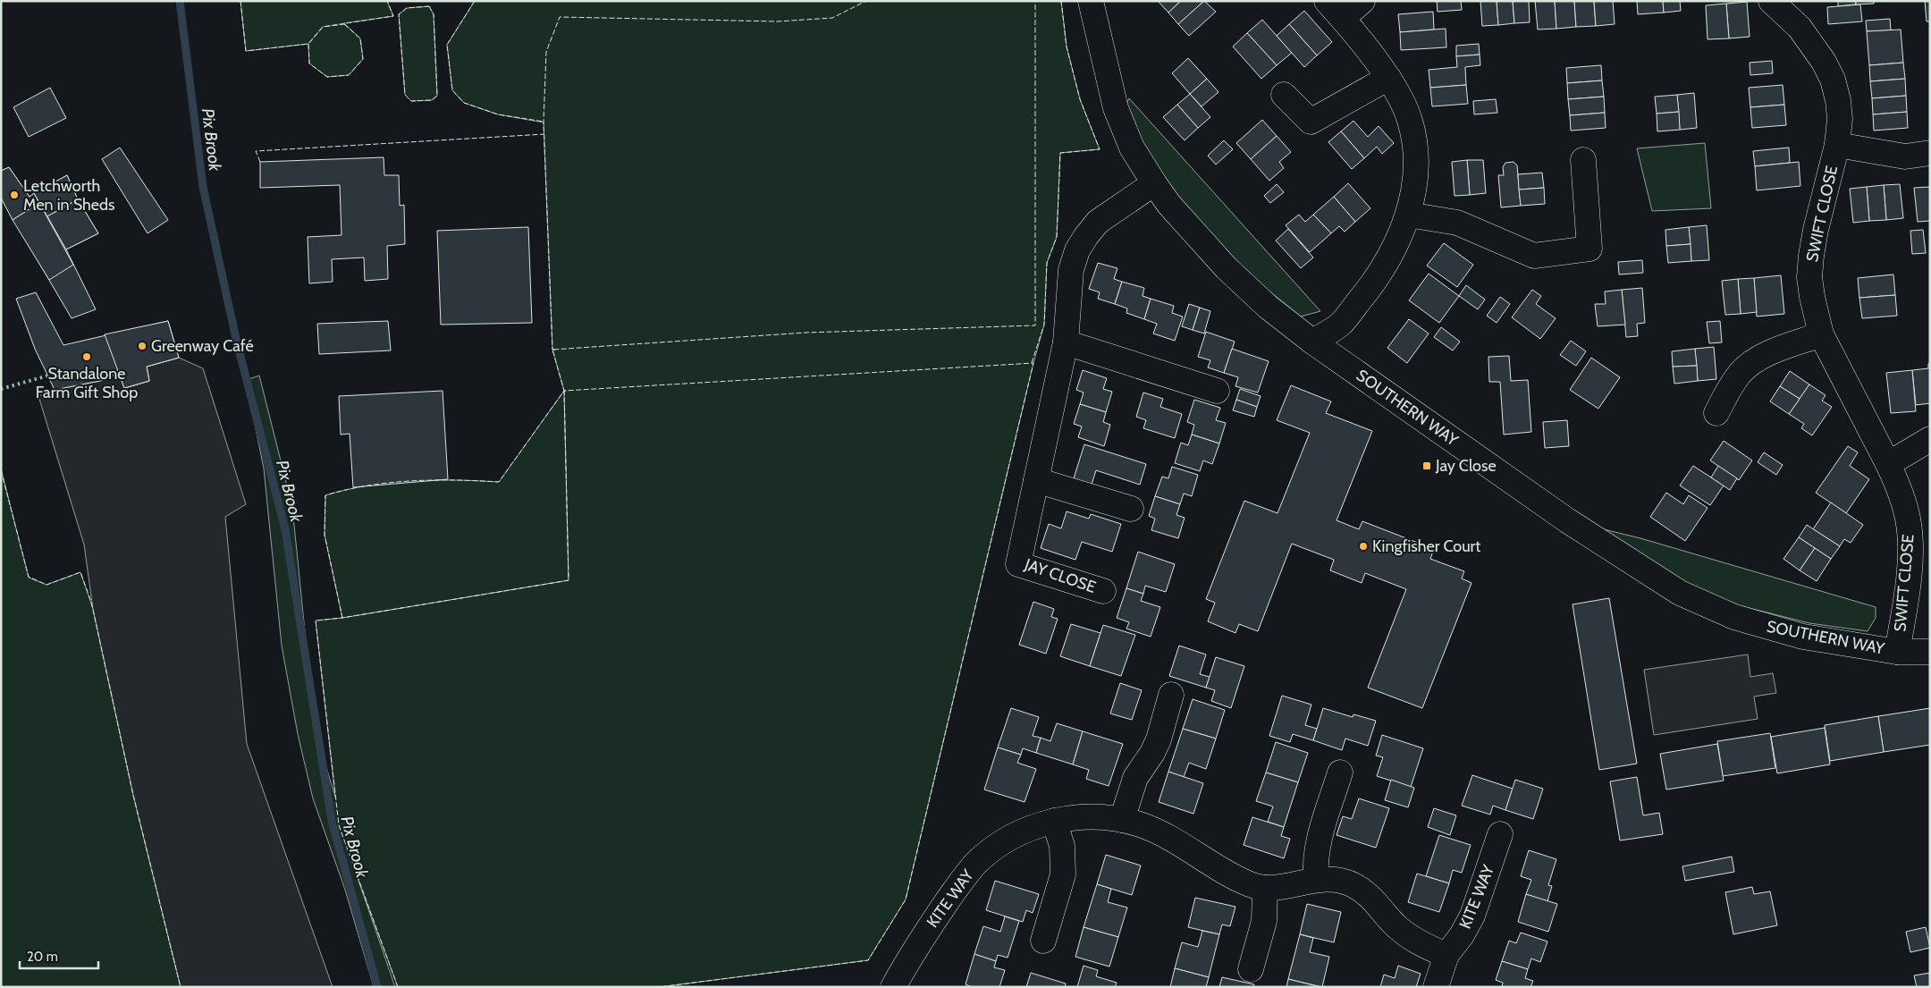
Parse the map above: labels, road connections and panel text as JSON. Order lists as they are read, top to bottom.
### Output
{
  "streets": {
    "street": [
      "SWIFT CLOSE",
      "SOUTHERN WAY",
      "JAY CLOSE",
      "KITE WAY"
    ]
  },
  "crossings": [
    ["SWIFT CLOSE", "SOUTHERN WAY"],
    ["SOUTHERN WAY", "JAY CLOSE"]
  ],
  "water": ["Pix Brook"],
  "places": {
    "other": [
      "Letchworth Men in Sheds",
      "Greenway Café",
      "Standalone Farm Gift Shop",
      "Kingfisher Court"
    ],
    "transit": ["Jay Close"]
  },
  "scale_bar": "20 m"
}
